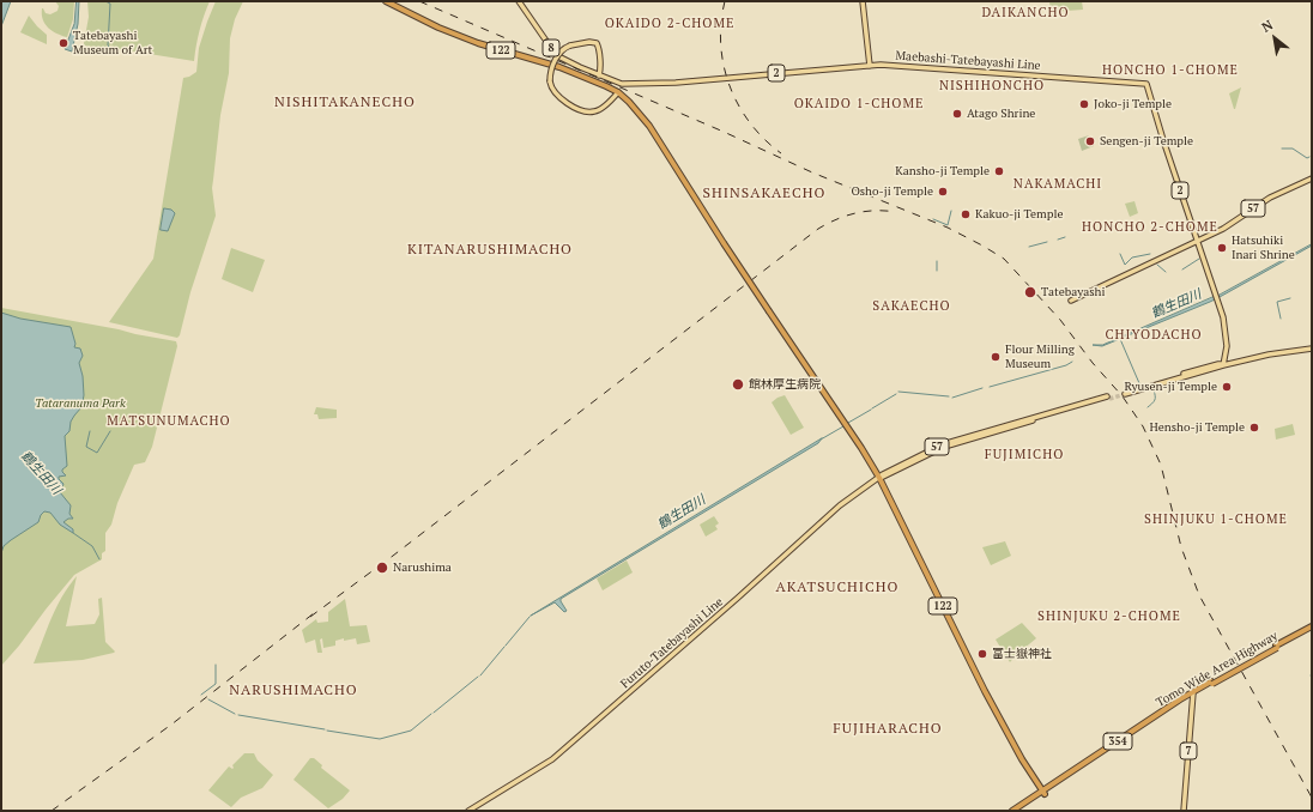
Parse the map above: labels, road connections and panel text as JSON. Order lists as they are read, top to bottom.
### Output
{
  "streets": {
    "highway": ["122", "Tomo Wide Area Highway", "354"],
    "main road": [
      "8",
      "Maebashi-Tatebayashi Line",
      "2",
      "57",
      "Furuto-Tatebayashi Line",
      "7"
    ]
  },
  "crossings": [
    ["8", "Maebashi-Tatebayashi Line"],
    ["122", "57"],
    ["122", "Furuto-Tatebayashi Line"],
    ["122", "Tomo Wide Area Highway"],
    ["Maebashi-Tatebayashi Line", "57"],
    ["57", "Furuto-Tatebayashi Line"],
    ["Tomo Wide Area Highway", "7"]
  ],
  "districts": [
    "DAIKANCHO",
    "OKAIDO 2-CHOME",
    "HONCHO 1-CHOME",
    "NISHIHONCHO",
    "NISHITAKANECHO",
    "OKAIDO 1-CHOME",
    "NAKAMACHI",
    "SHINSAKAECHO",
    "HONCHO 2-CHOME",
    "KITANARUSHIMACHO",
    "SAKAECHO",
    "CHIYODACHO",
    "MATSUNUMACHO",
    "FUJIMICHO",
    "SHINJUKU 1-CHOME",
    "AKATSUCHICHO",
    "SHINJUKU 2-CHOME",
    "NARUSHIMACHO",
    "FUJIHARACHO"
  ],
  "water": ["鶴生田川"],
  "parks": ["Tataranuma Park"],
  "places": [
    "Tatebayashi Museum of Art",
    "Joko-ji Temple",
    "Atago Shrine",
    "Sengen-ji Temple",
    "Kansho-ji Temple",
    "Osho-ji Temple",
    "Kakuo-ji Temple",
    "Hatsuhiki Inari Shrine",
    "Tatebayashi",
    "Flour Milling Museum",
    "館林厚生病院",
    "Ryusen-ji Temple",
    "Hensho-ji Temple",
    "Narushima",
    "富士嶽神社"
  ],
  "north": "top left"
}
